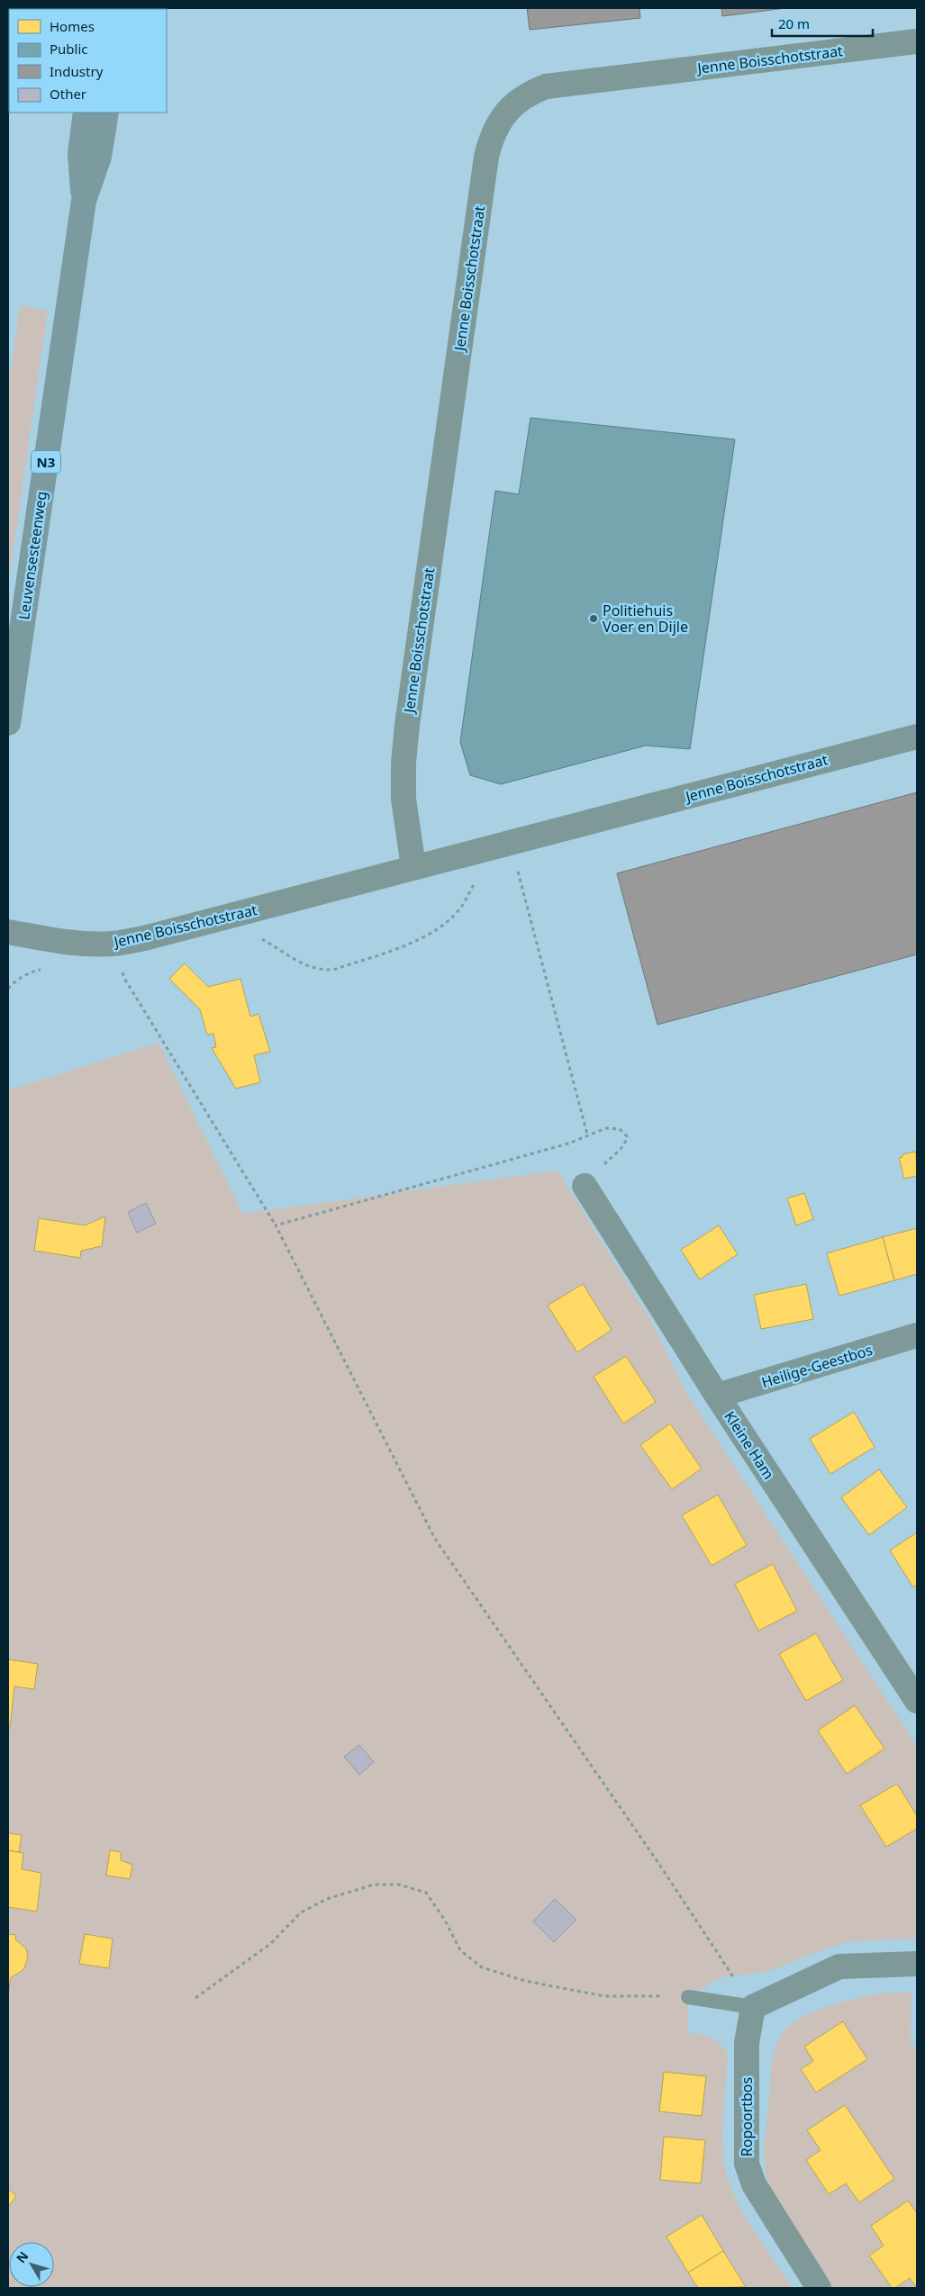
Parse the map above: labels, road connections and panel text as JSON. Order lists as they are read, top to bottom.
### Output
{
  "streets": {
    "main road": ["N3", "Leuvensesteenweg"],
    "street": [
      "Jenne Boisschotstraat",
      "Heilige-Geestbos",
      "Kleine Ham",
      "Ropoortbos"
    ]
  },
  "crossings": [
    ["Heilige-Geestbos", "Kleine Ham"]
  ],
  "places": ["Politiehuis Voer en Dijle"],
  "legend": [
    "Homes",
    "Public",
    "Industry",
    "Other"
  ],
  "scale_bar": "20 m",
  "north": "top left"
}
